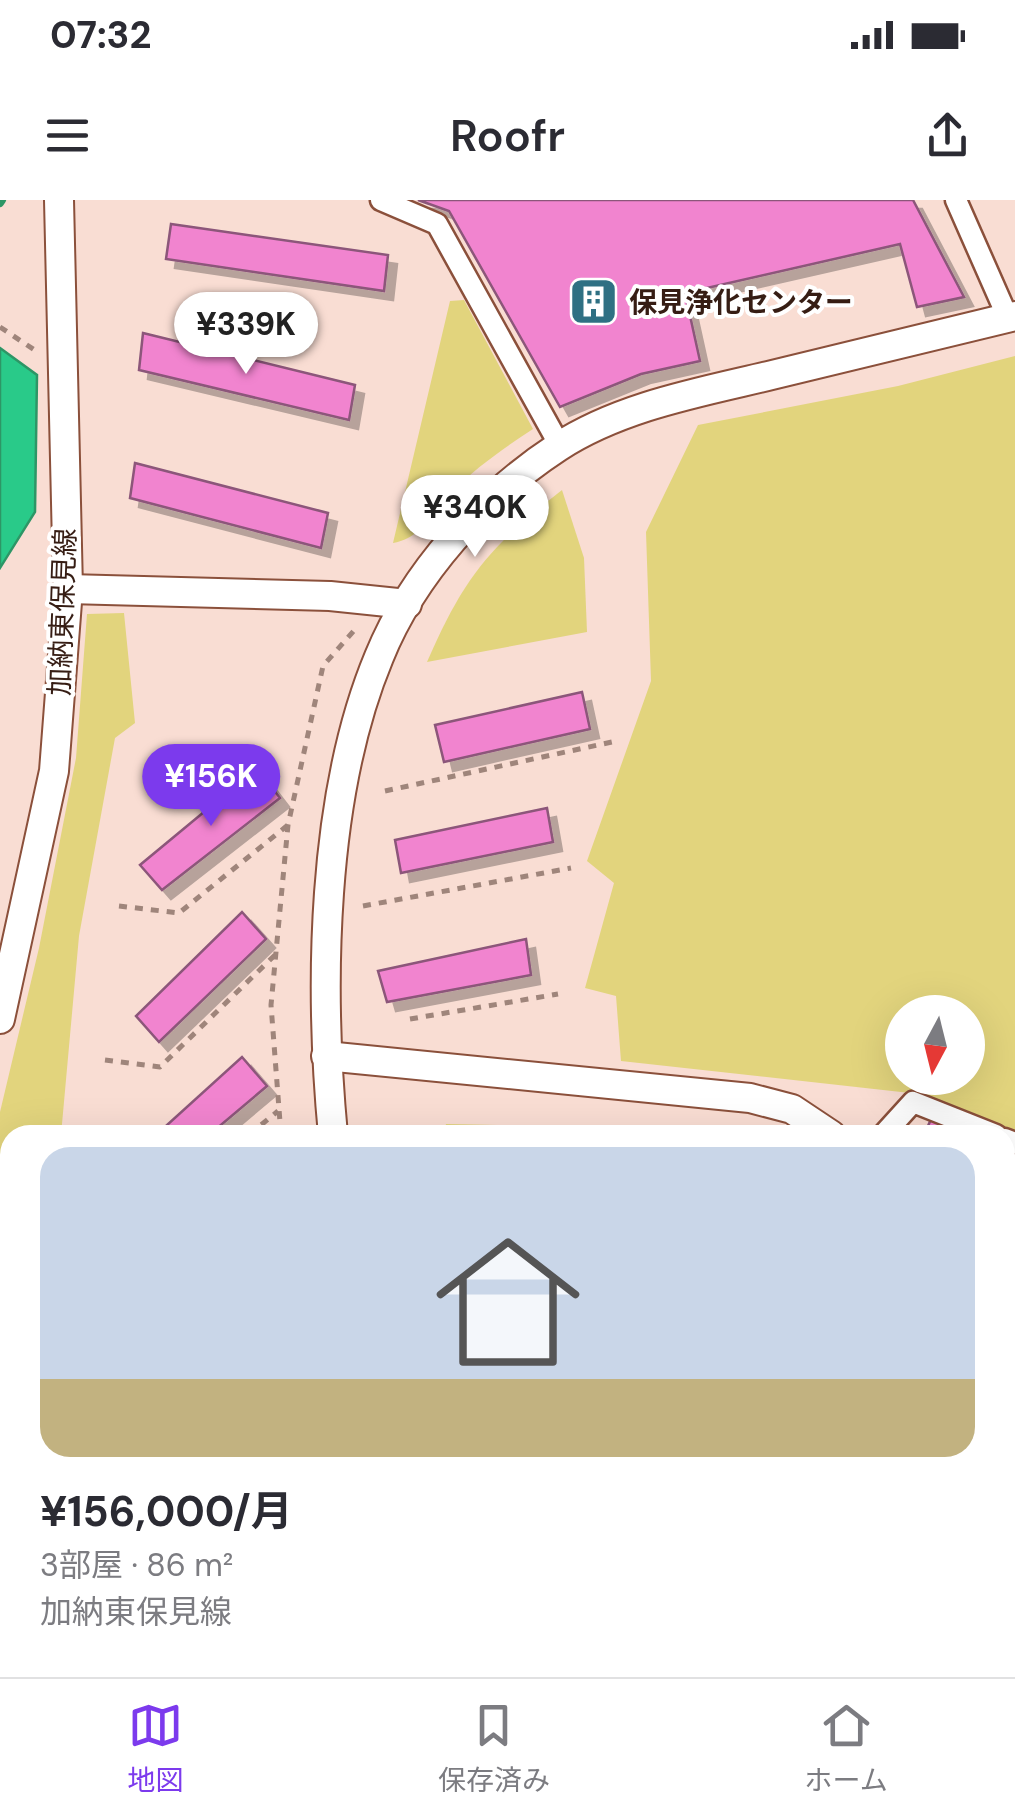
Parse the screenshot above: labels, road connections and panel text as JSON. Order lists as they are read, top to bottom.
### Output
{
  "streets": {
    "street": ["加納東保見線"]
  },
  "places": {
    "building": ["保見浄化センター"]
  },
  "north": "bottom",
  "page": {
    "status": "07:32",
    "header": "Roofr",
    "price": ["¥339K", "¥340K", "¥156K"],
    "list": [
      {
        "name": "¥156,000/月",
        "note": "3部屋 · 86 m² · 加納東保見線"
      }
    ],
    "tabs": ["地図", "保存済み", "ホーム"]
  }
}
